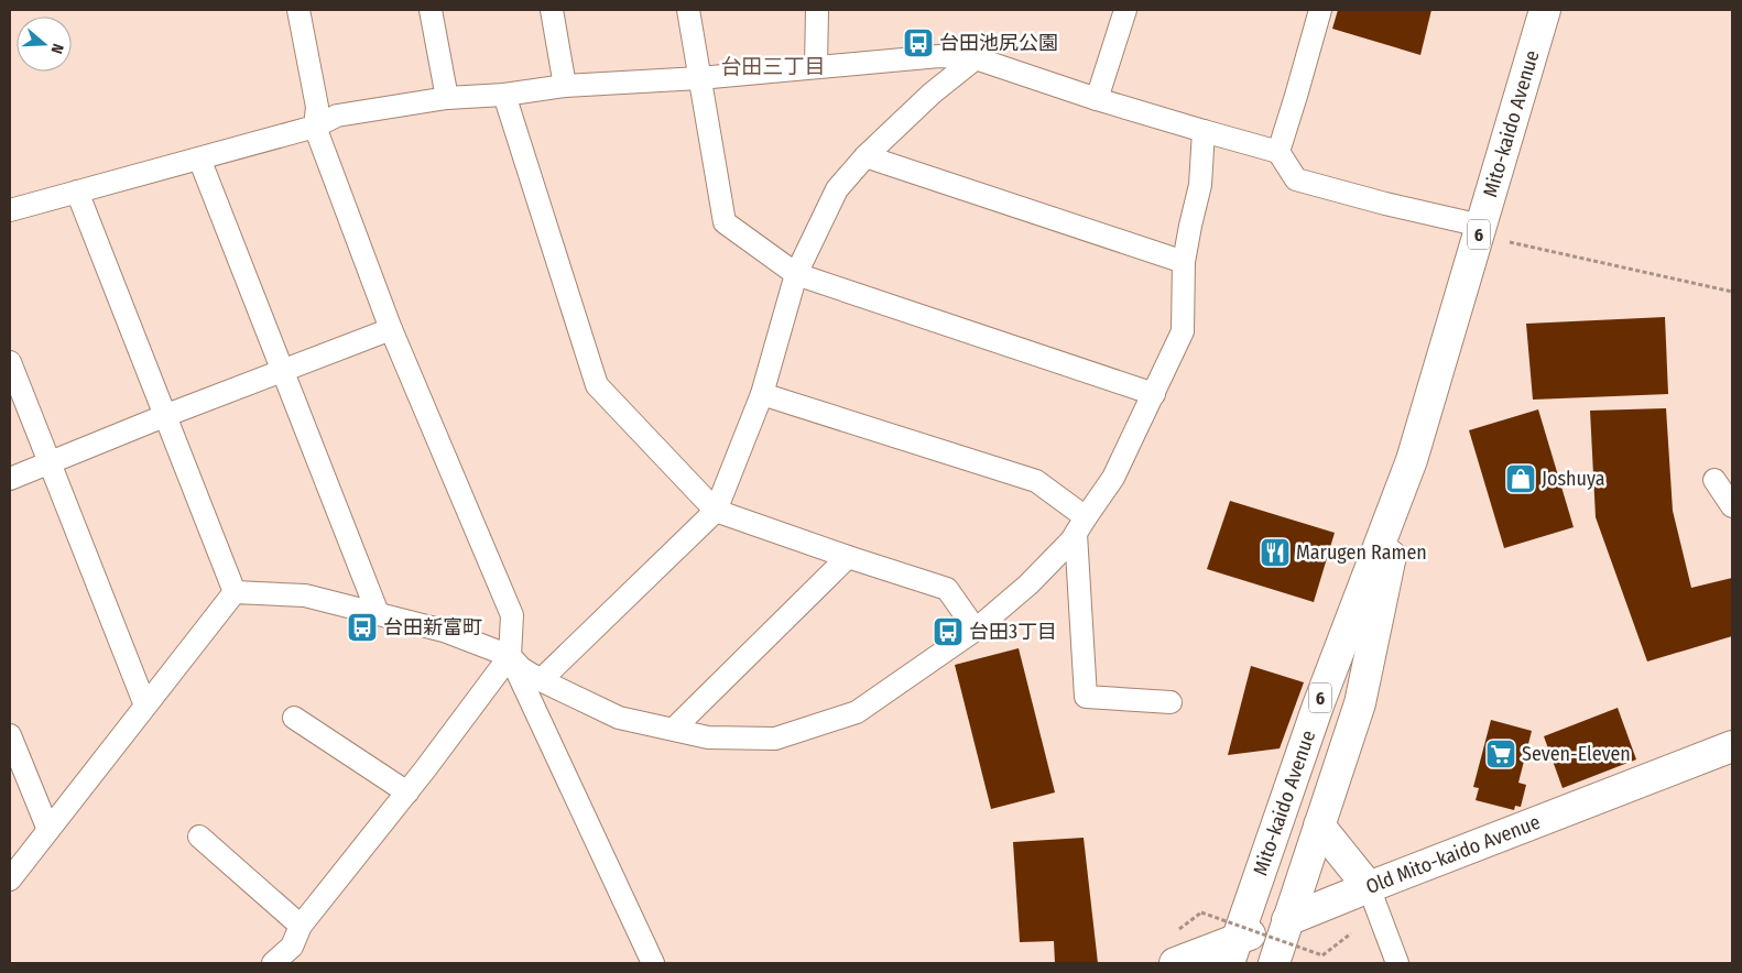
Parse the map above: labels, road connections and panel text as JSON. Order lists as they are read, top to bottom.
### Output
{
  "streets": {
    "main road": ["Mito-kaido Avenue", "6", "Old Mito-kaido Avenue"]
  },
  "crossings": [
    ["Mito-kaido Avenue", "Old Mito-kaido Avenue"]
  ],
  "districts": ["台田三丁目"],
  "places": {
    "bus stop": ["台田池尻公園", "台田新富町", "台田3丁目"],
    "shop": ["Joshuya"],
    "restaurant": ["Marugen Ramen"],
    "supermarket": ["Seven-Eleven"]
  },
  "north": "right"
}
